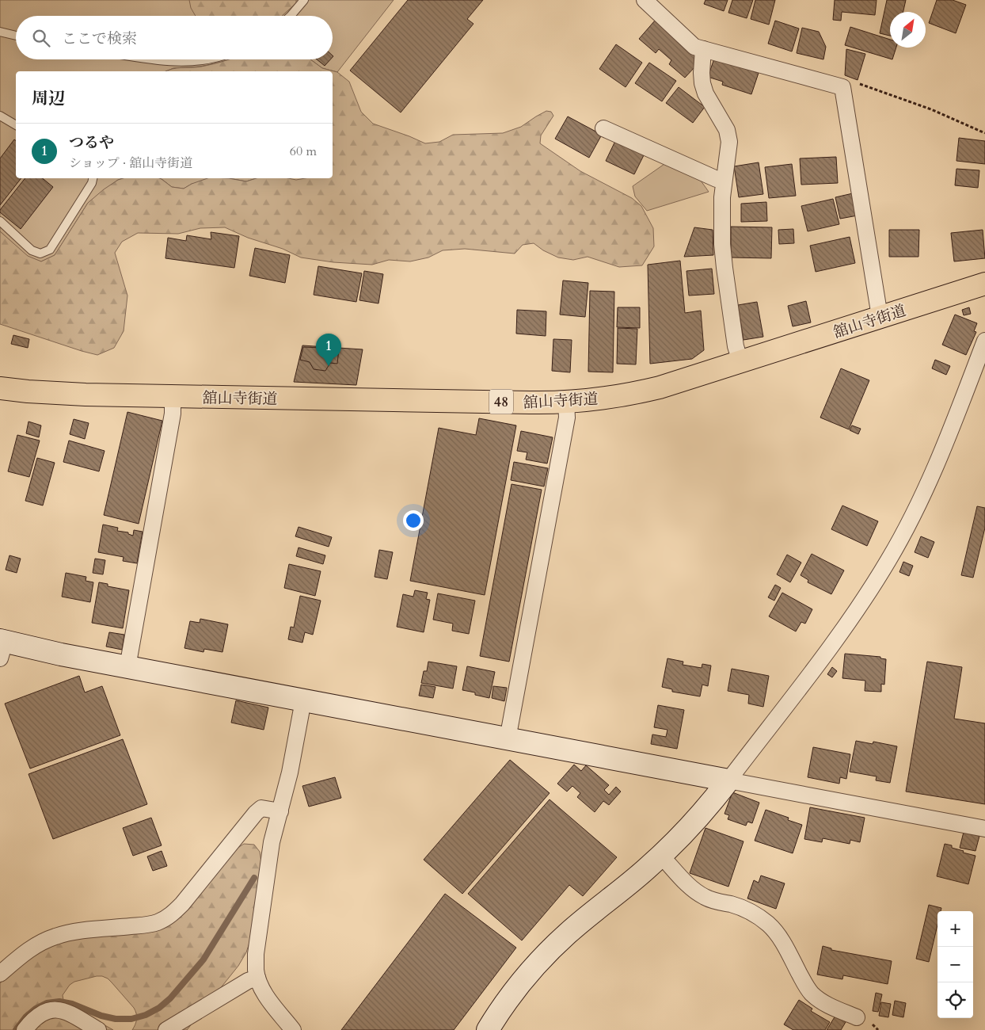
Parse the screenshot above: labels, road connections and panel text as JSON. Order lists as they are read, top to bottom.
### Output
{
  "streets": {
    "main road": ["舘山寺街道", "48"]
  },
  "north": "top right",
  "page": {
    "search": "ここで検索",
    "heading": "周辺",
    "list": [
      {
        "mark": "1",
        "name": "つるや",
        "note": "ショップ · 舘山寺街道",
        "value": "60 m"
      }
    ],
    "pins": "1",
    "map_buttons": ["+", "−"]
  }
}
